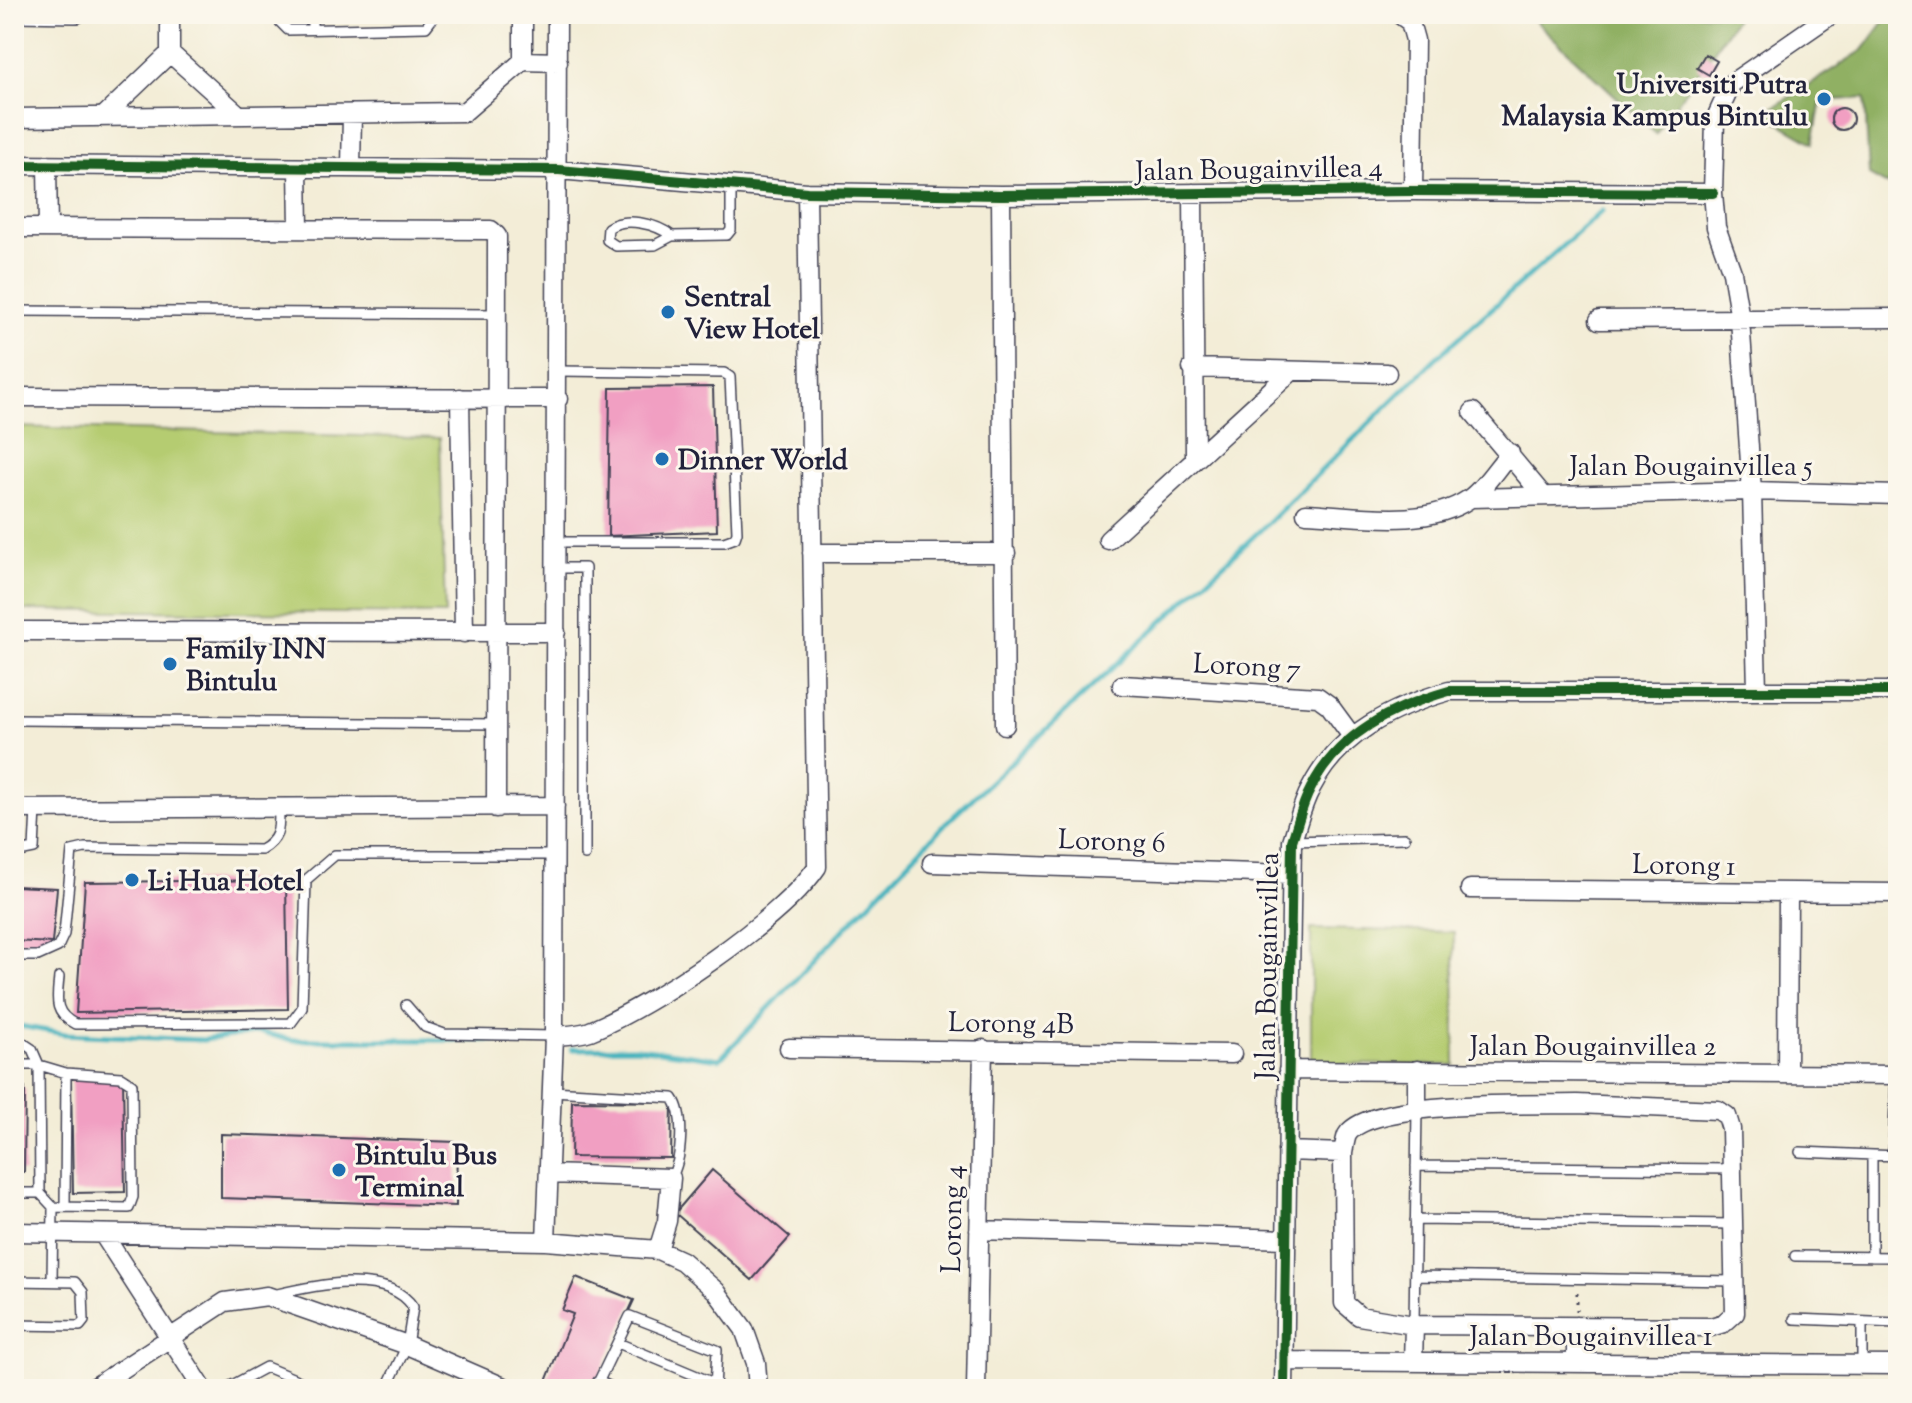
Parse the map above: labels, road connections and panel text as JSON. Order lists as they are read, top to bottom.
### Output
{
  "streets": {
    "street": [
      "Jalan Bougainvillea 4",
      "Jalan Bougainvillea 5",
      "Lorong 7",
      "Lorong 6",
      "Lorong 1",
      "Jalan Bougainvillea",
      "Lorong 4B",
      "Jalan Bougainvillea 2",
      "Lorong 4",
      "Jalan Bougainvillea 1"
    ]
  },
  "crossings": [
    ["Lorong 7", "Jalan Bougainvillea"],
    ["Lorong 6", "Jalan Bougainvillea"],
    ["Jalan Bougainvillea", "Jalan Bougainvillea 2"],
    ["Jalan Bougainvillea", "Jalan Bougainvillea 1"],
    ["Lorong 4B", "Lorong 4"]
  ],
  "places": [
    "Universiti Putra Malaysia Kampus Bintulu",
    "Sentral View Hotel",
    "Dinner World",
    "Family INN Bintulu",
    "Li Hua Hotel",
    "Bintulu Bus Terminal"
  ]
}
